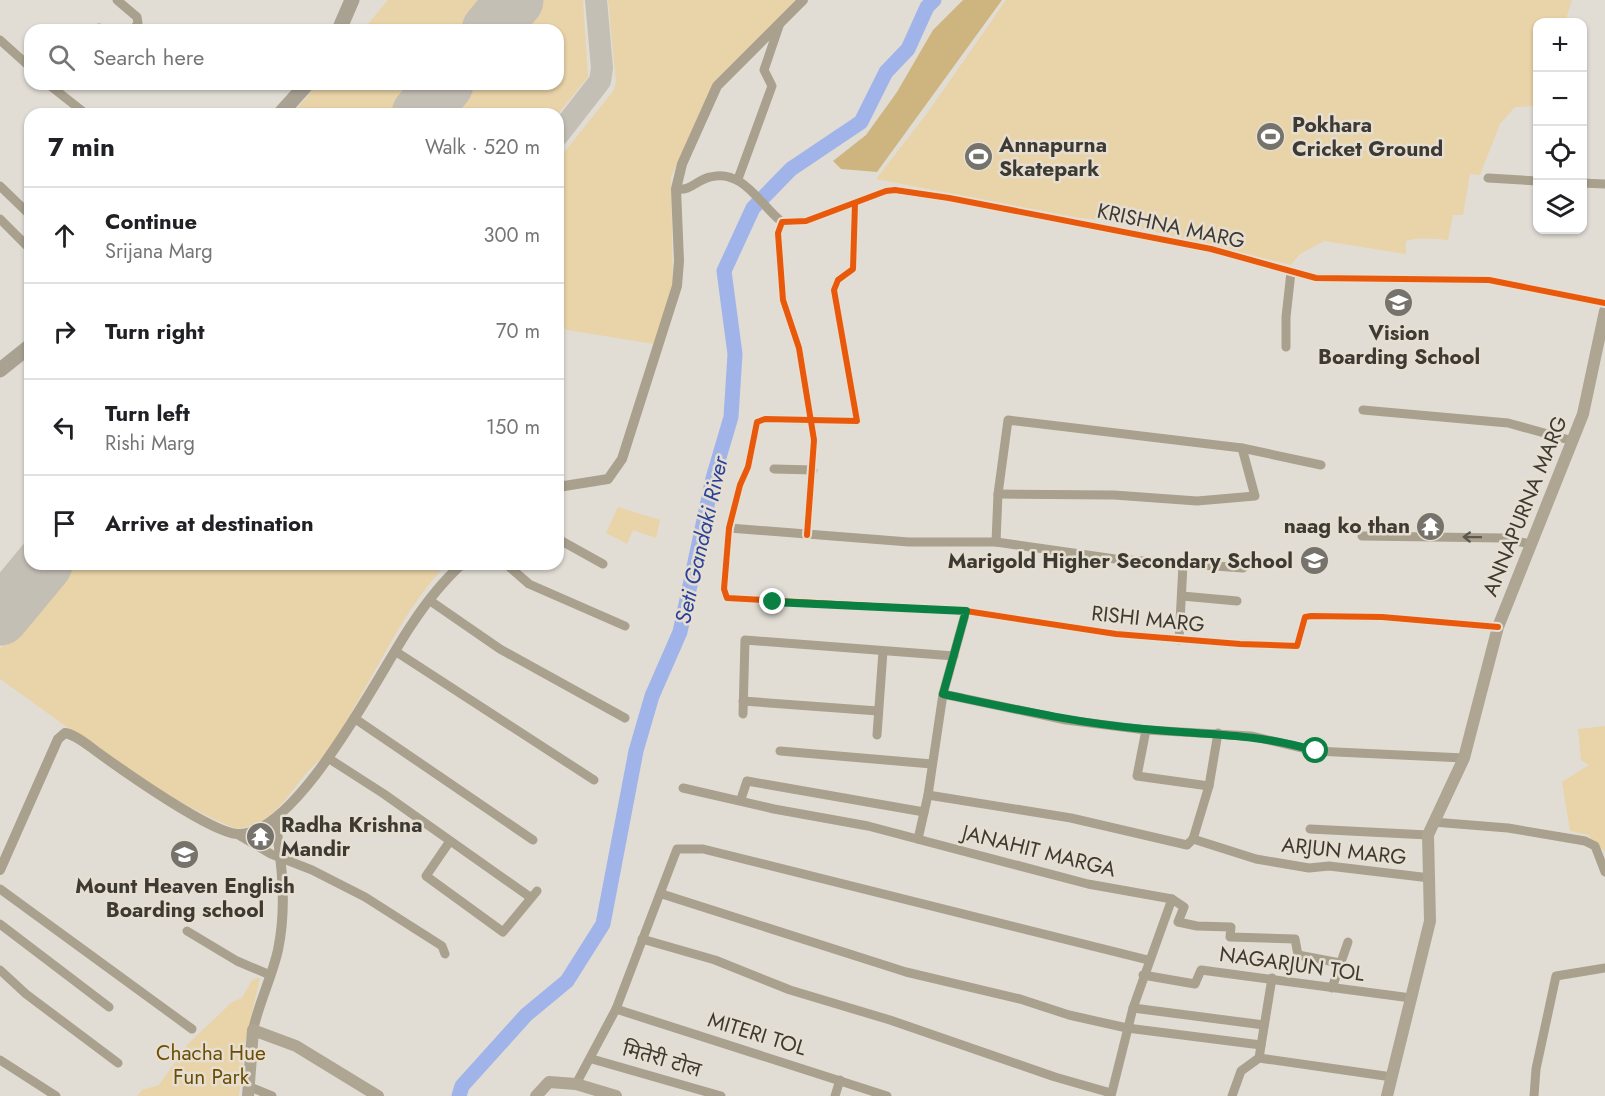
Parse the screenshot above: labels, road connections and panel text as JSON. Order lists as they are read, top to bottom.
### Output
{
  "streets": {
    "main road": ["ANNAPURNA MARG"],
    "street": [
      "KRISHNA MARG",
      "RISHI MARG",
      "JANAHIT MARGA",
      "ARJUN MARG",
      "NAGARJUN TOL",
      "MITERI TOL",
      "मितेरी टोल"
    ]
  },
  "crossings": [
    ["ANNAPURNA MARG", "RISHI MARG"],
    ["ANNAPURNA MARG", "ARJUN MARG"],
    ["ANNAPURNA MARG", "NAGARJUN TOL"]
  ],
  "water": ["Seti Gandaki River"],
  "parks": ["Chacha Hue Fun Park"],
  "places": {
    "sports": ["Pokhara Cricket Ground", "Annapurna Skatepark"],
    "school or university": ["Vision Boarding School", "Marigold Higher Secondary School", "Mount Heaven English Boarding school"],
    "temple": ["naag ko than", "Radha Krishna Mandir"]
  },
  "page": {
    "map_buttons": ["+", "−"],
    "search": "Search here",
    "heading": ["7 min", "Walk · 520 m"],
    "list": [
      ["Continue", "Srijana Marg", "300 m"],
      ["Turn right", "70 m"],
      ["Turn left", "Rishi Marg", "150 m"],
      "Arrive at destination"
    ]
  }
}
